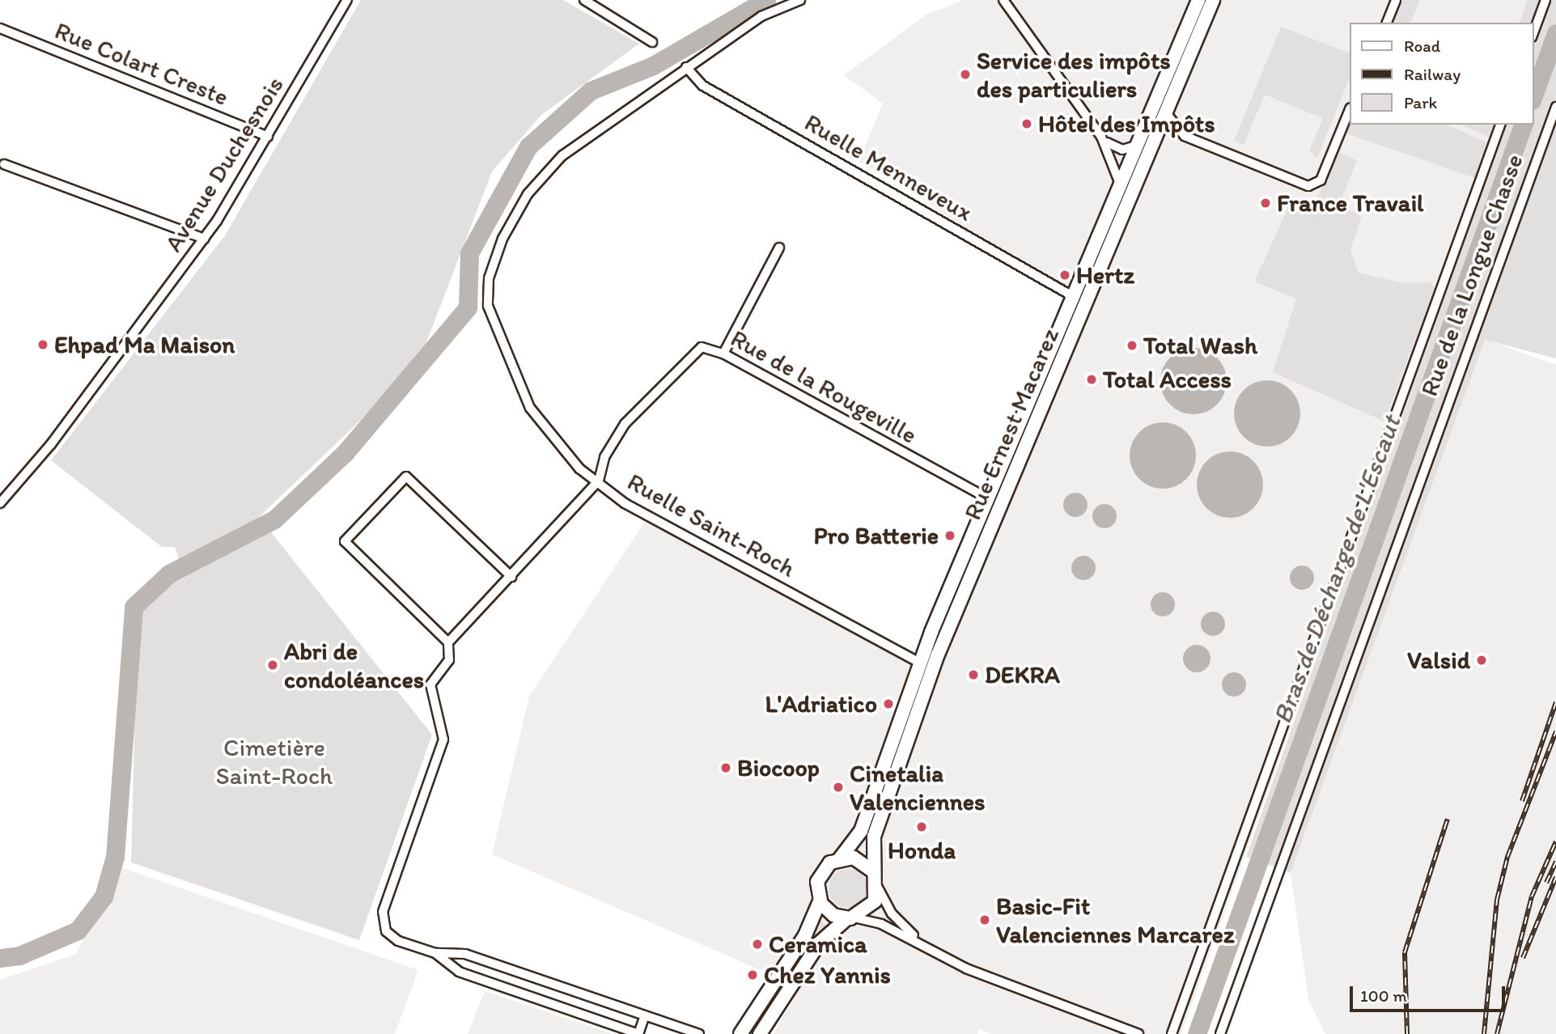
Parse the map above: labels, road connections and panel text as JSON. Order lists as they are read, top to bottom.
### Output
{
  "streets": {
    "main road": ["Rue Ernest Macarez"],
    "street": [
      "Rue Colart Creste",
      "Avenue Duchesnois",
      "Ruelle Menneveux",
      "Rue de la Longue Chasse",
      "Rue de la Rougeville",
      "Ruelle Saint-Roch"
    ]
  },
  "crossings": [
    ["Rue Colart Creste", "Avenue Duchesnois"],
    ["Ruelle Menneveux", "Rue Ernest Macarez"],
    ["Ruelle Menneveux", "Ruelle Saint-Roch"],
    ["Rue de la Rougeville", "Rue Ernest Macarez"],
    ["Rue de la Rougeville", "Ruelle Saint-Roch"],
    ["Rue Ernest Macarez", "Ruelle Saint-Roch"]
  ],
  "water": ["Bras de Décharge de L'Escaut"],
  "parks": ["Cimetière Saint-Roch"],
  "places": [
    "Service des impôts des particuliers",
    "Hôtel des Impôts",
    "France Travail",
    "Hertz",
    "Ehpad Ma Maison",
    "Total Wash",
    "Total Access",
    "Pro Batterie",
    "Valsid",
    "Abri de condoléances",
    "DEKRA",
    "L'Adriatico",
    "Biocoop",
    "Cinetalia Valenciennes",
    "Honda",
    "Basic-Fit Valenciennes Marcarez",
    "Ceramica",
    "Chez Yannis"
  ],
  "legend": ["Road", "Railway", "Park"],
  "scale_bar": "100 m"
}
